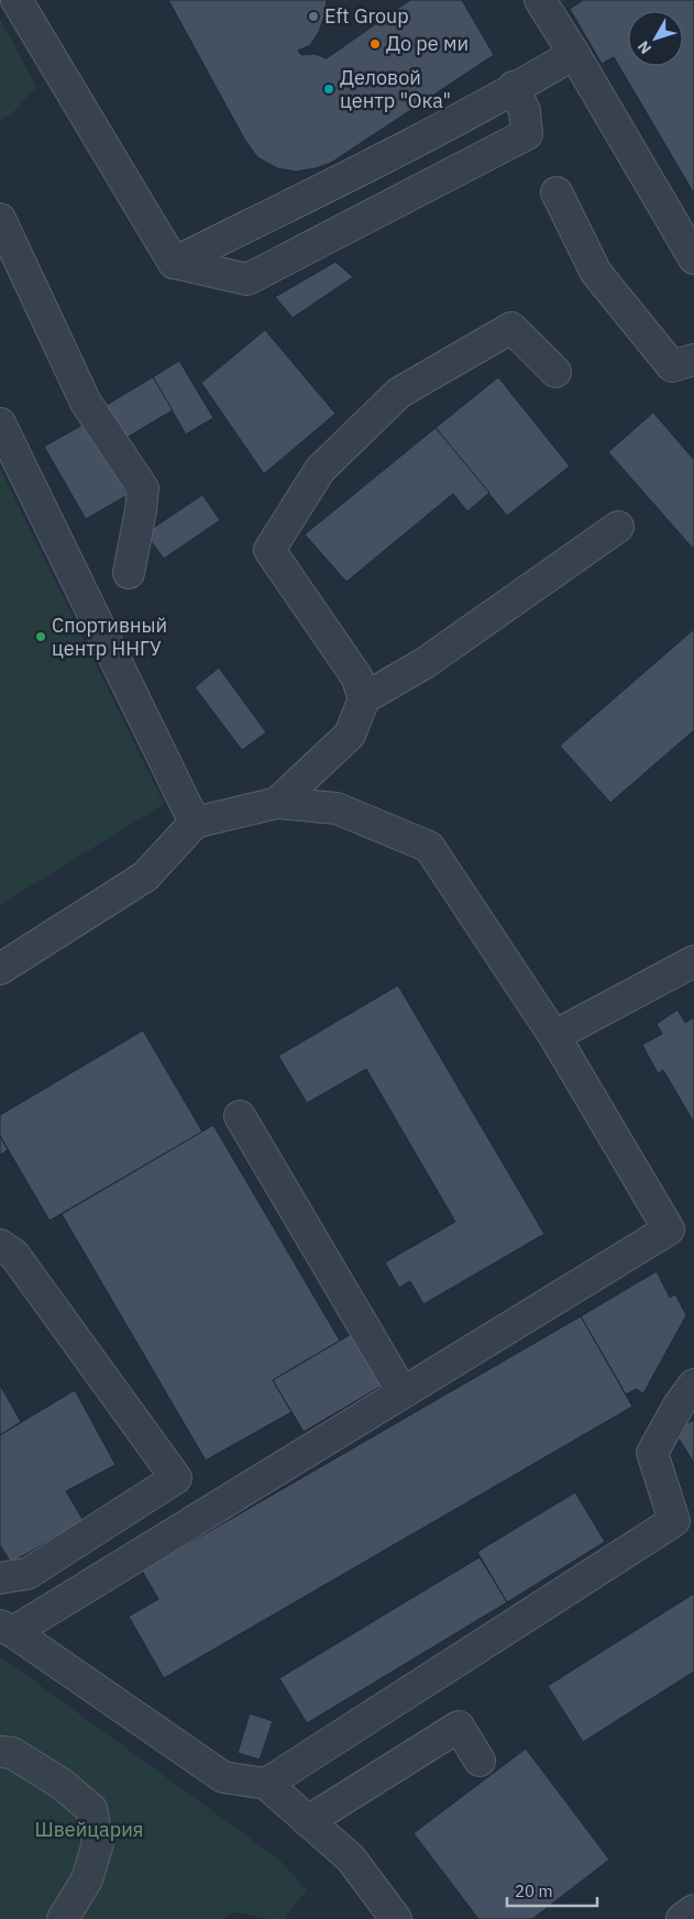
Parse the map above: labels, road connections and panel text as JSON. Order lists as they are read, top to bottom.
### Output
{
  "parks": ["Швейцария"],
  "places": [
    "Eft Group",
    "До ре ми",
    "Деловой центр \"Ока\"",
    "Спортивный центр ННГУ"
  ],
  "scale_bar": "20 m",
  "north": "bottom left"
}
